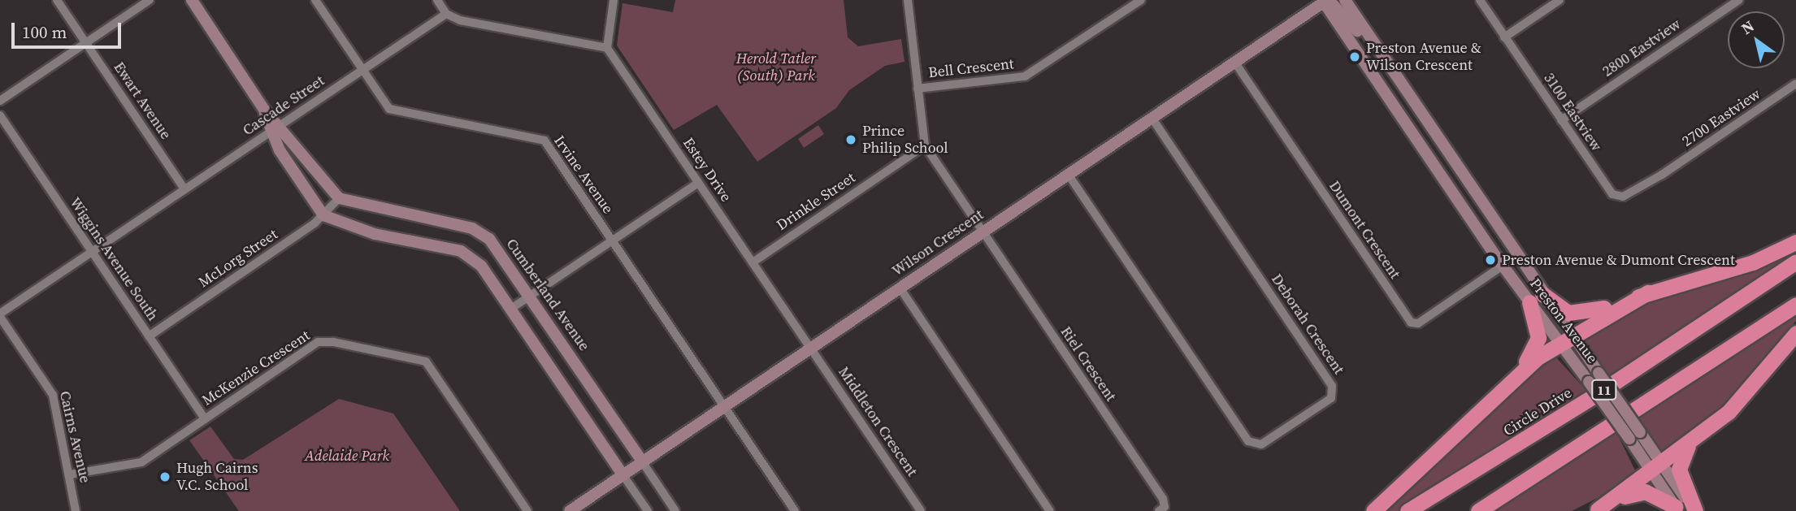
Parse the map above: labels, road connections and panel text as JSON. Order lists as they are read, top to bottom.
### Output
{
  "streets": {
    "highway": ["11", "Circle Drive"],
    "street": [
      "2800 Eastview",
      "Bell Crescent",
      "Ewart Avenue",
      "Cascade Street",
      "3100 Eastview",
      "2700 Eastview",
      "Estey Drive",
      "Irvine Avenue",
      "Drinkle Street",
      "Dumont Crescent",
      "Wilson Crescent",
      "McLorg Street",
      "Wiggins Avenue South",
      "Cumberland Avenue",
      "Preston Avenue",
      "Deborah Crescent",
      "Riel Crescent",
      "McKenzie Crescent",
      "Middleton Crescent",
      "Cairns Avenue"
    ]
  },
  "crossings": [
    ["2800 Eastview", "3100 Eastview"],
    ["Ewart Avenue", "Cascade Street"],
    ["Cascade Street", "Irvine Avenue"],
    ["Cascade Street", "Wiggins Avenue South"],
    ["Cascade Street", "Cairns Avenue"],
    ["3100 Eastview", "2700 Eastview"],
    ["Estey Drive", "Drinkle Street"],
    ["Estey Drive", "Wilson Crescent"],
    ["Estey Drive", "Middleton Crescent"],
    ["Irvine Avenue", "Wilson Crescent"],
    ["Dumont Crescent", "Wilson Crescent"],
    ["Dumont Crescent", "Preston Avenue"],
    ["Wilson Crescent", "Cumberland Avenue"],
    ["Wilson Crescent", "Preston Avenue"],
    ["Wilson Crescent", "Deborah Crescent"],
    ["Wilson Crescent", "Riel Crescent"],
    ["Wilson Crescent", "Middleton Crescent"],
    ["McLorg Street", "Wiggins Avenue South"],
    ["McLorg Street", "Cumberland Avenue"],
    ["Wiggins Avenue South", "McKenzie Crescent"],
    ["McKenzie Crescent", "Cairns Avenue"]
  ],
  "parks": ["Herold Tatler (South) Park", "Adelaide Park"],
  "places": [
    "Preston Avenue & Wilson Crescent",
    "Prince Philip School",
    "Preston Avenue & Dumont Crescent",
    "Hugh Cairns V.C. School"
  ],
  "scale_bar": "100 m",
  "north": "top left"
}
